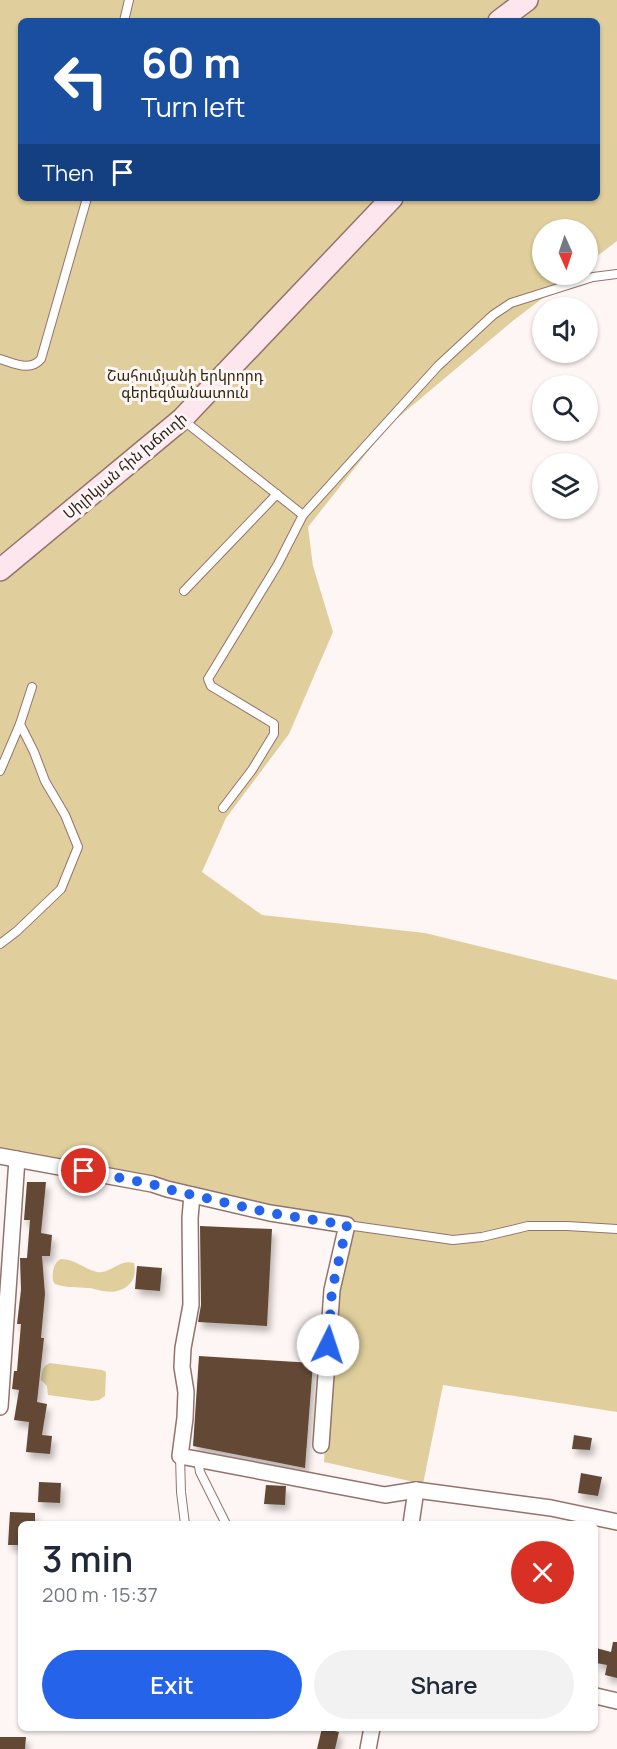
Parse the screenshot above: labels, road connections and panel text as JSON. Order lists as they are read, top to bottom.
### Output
{
  "streets": {
    "street": ["Սիլիկյան հին խճուղի"]
  },
  "parks": ["Շահումյանի երկրորդ գերեզմանատուն"],
  "north": "bottom",
  "page": {
    "turn": ["60 m", "Turn left"],
    "then": "Then",
    "heading": ["3 min", "200 m · 15:37"],
    "buttons": ["Exit", "Share"]
  }
}
